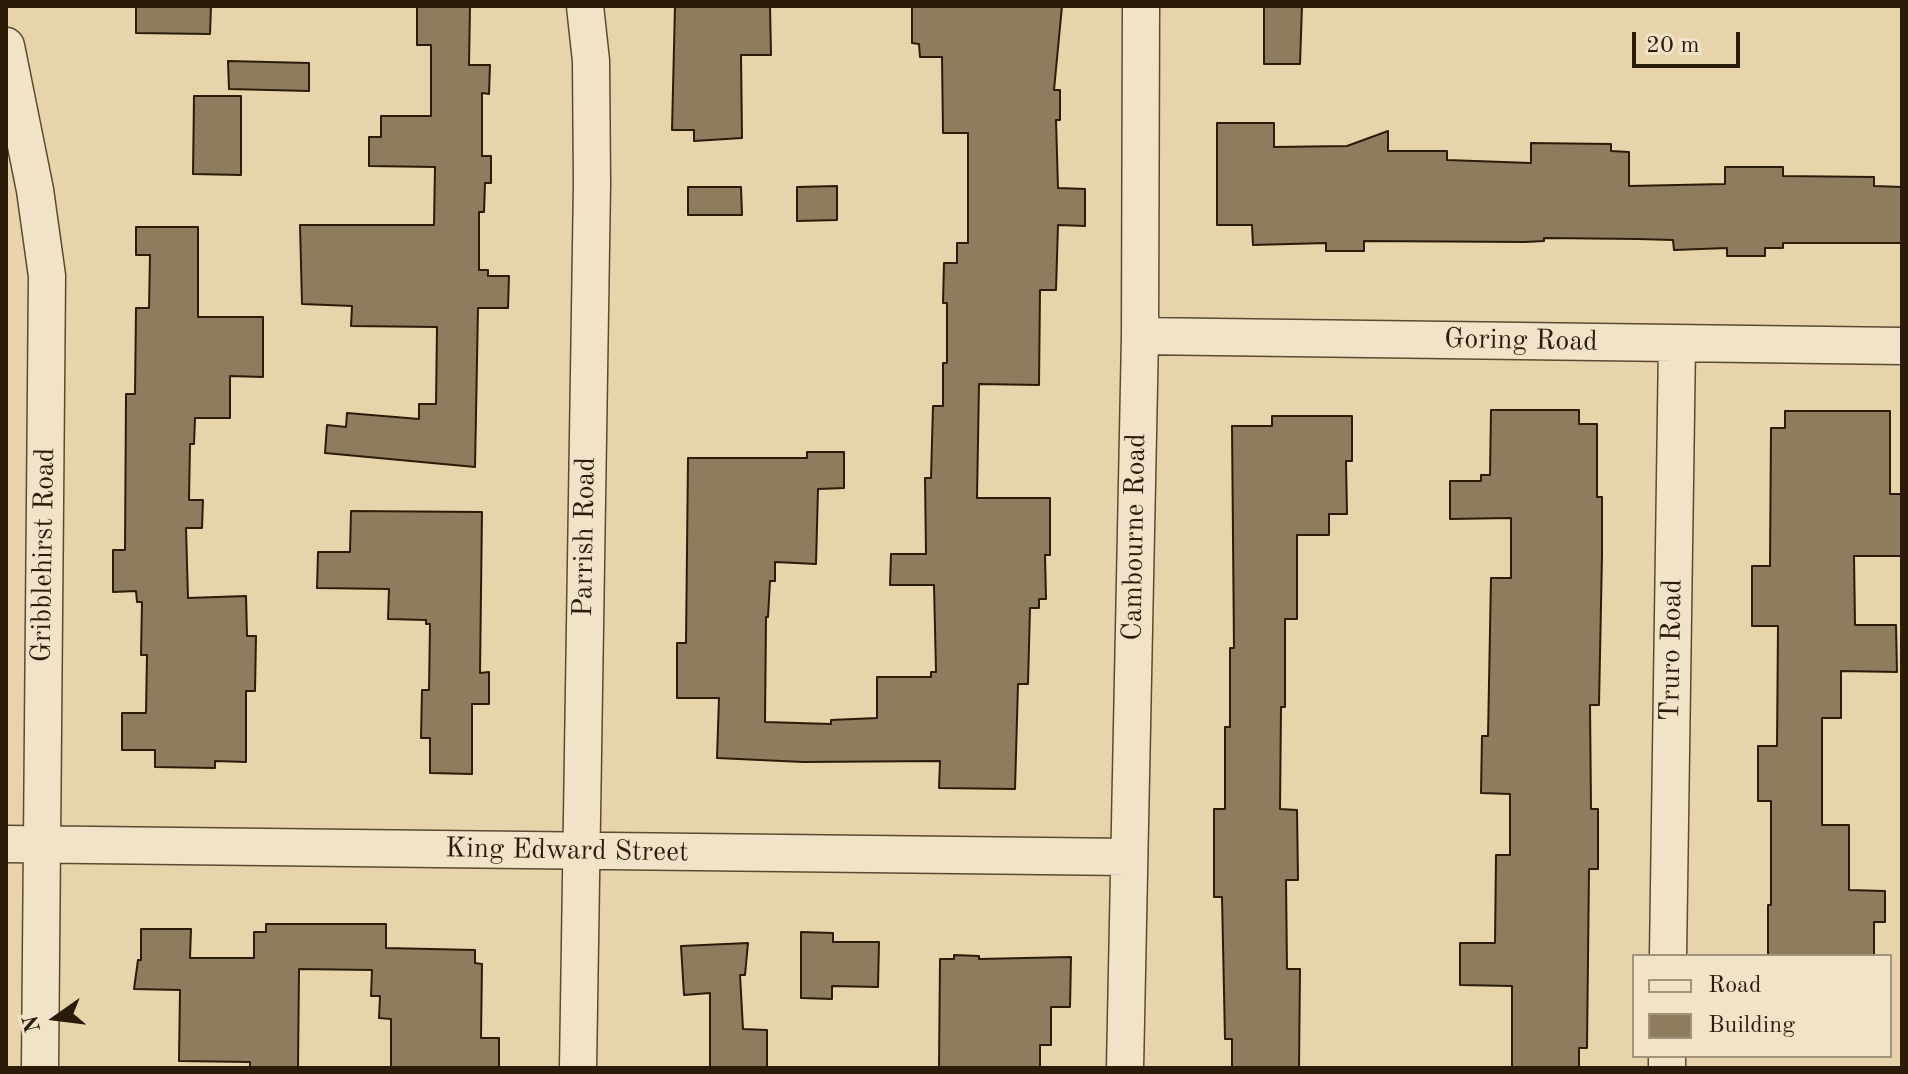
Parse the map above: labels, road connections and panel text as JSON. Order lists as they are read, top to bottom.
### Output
{
  "streets": {
    "street": [
      "Goring Road",
      "Parrish Road",
      "Cambourne Road",
      "Gribblehirst Road",
      "Truro Road",
      "King Edward Street"
    ]
  },
  "crossings": [
    ["Goring Road", "Cambourne Road"],
    ["Goring Road", "Truro Road"],
    ["Parrish Road", "King Edward Street"],
    ["Cambourne Road", "King Edward Street"],
    ["Gribblehirst Road", "King Edward Street"]
  ],
  "legend": ["Road", "Building"],
  "scale_bar": "20 m",
  "north": "left"
}
